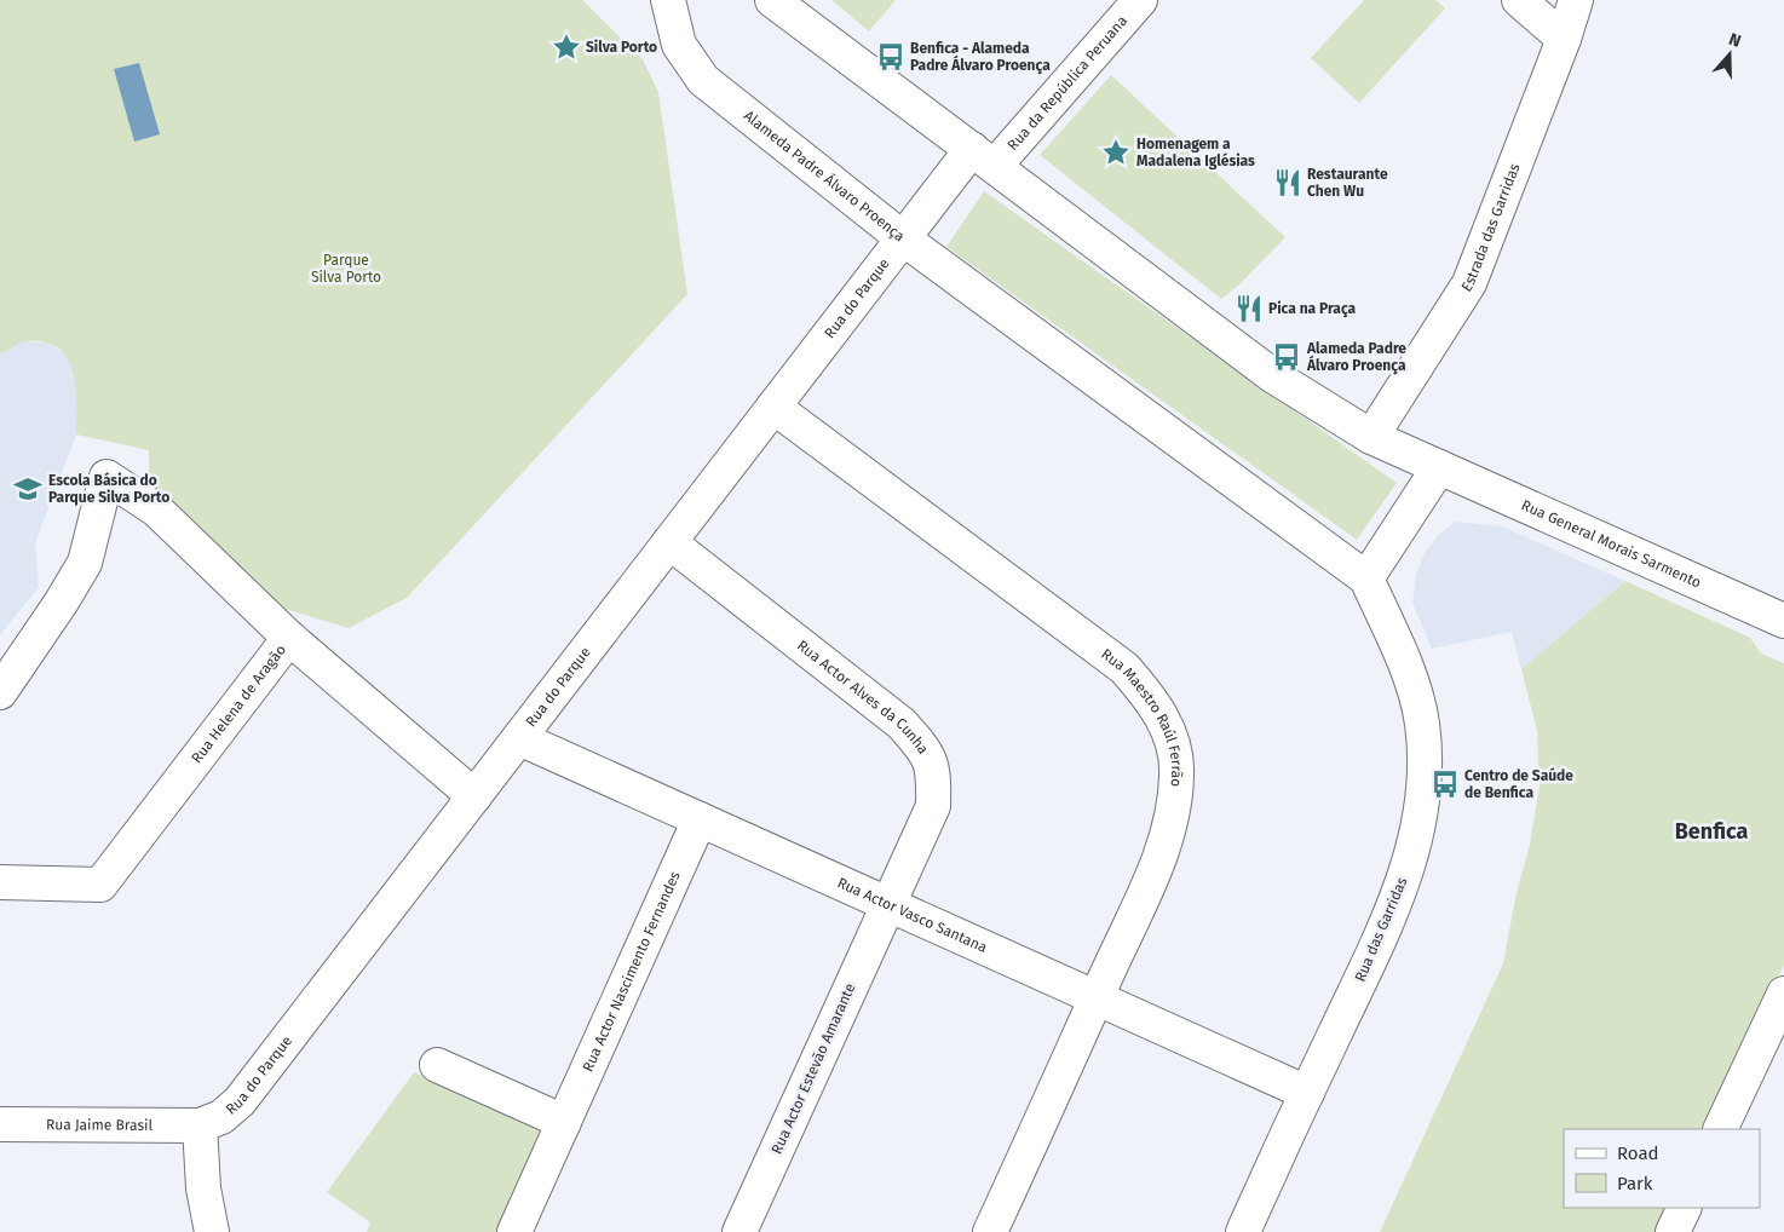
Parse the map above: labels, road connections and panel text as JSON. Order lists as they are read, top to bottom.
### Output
{
  "streets": {
    "street": [
      "Rua da República Peruana",
      "Alameda Padre Álvaro Proença",
      "Estrada das Garridas",
      "Rua do Parque",
      "Rua General Morais Sarmento",
      "Rua Actor Alves da Cunha",
      "Rua Helena de Aragão",
      "Rua Maestro Raúl Ferrão",
      "Rua Actor Vasco Santana",
      "Rua das Garridas",
      "Rua Actor Nascimento Fernandes",
      "Rua Actor Estevão Amarante",
      "Rua Jaime Brasil"
    ]
  },
  "crossings": [
    ["Rua da República Peruana", "Rua do Parque"],
    ["Alameda Padre Álvaro Proença", "Rua do Parque"],
    ["Alameda Padre Álvaro Proença", "Rua das Garridas"],
    ["Rua do Parque", "Rua Actor Alves da Cunha"],
    ["Rua do Parque", "Rua Helena de Aragão"],
    ["Rua do Parque", "Rua Maestro Raúl Ferrão"],
    ["Rua do Parque", "Rua Actor Vasco Santana"],
    ["Rua do Parque", "Rua Jaime Brasil"],
    ["Rua Actor Alves da Cunha", "Rua Actor Vasco Santana"],
    ["Rua Actor Alves da Cunha", "Rua Actor Estevão Amarante"],
    ["Rua Maestro Raúl Ferrão", "Rua Actor Vasco Santana"],
    ["Rua Actor Vasco Santana", "Rua das Garridas"],
    ["Rua Actor Vasco Santana", "Rua Actor Nascimento Fernandes"],
    ["Rua Actor Vasco Santana", "Rua Actor Estevão Amarante"]
  ],
  "districts": ["Benfica"],
  "parks": ["Parque Silva Porto"],
  "places": {
    "place": ["Silva Porto", "Homenagem a Madalena Iglésias"],
    "bus stop": ["Benfica - Alameda Padre Álvaro Proença", "Alameda Padre Álvaro Proença", "Centro de Saúde de Benfica"],
    "restaurant": ["Restaurante Chen Wu", "Pica na Praça"],
    "school or university": ["Escola Básica do Parque Silva Porto"]
  },
  "legend": ["Road", "Park"],
  "north": "top"
}
